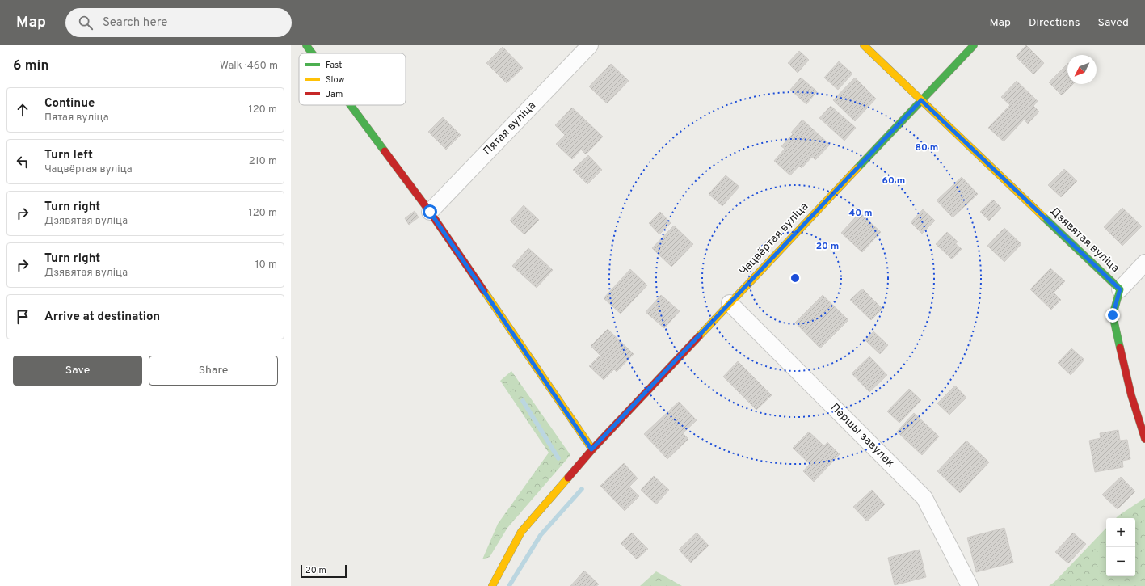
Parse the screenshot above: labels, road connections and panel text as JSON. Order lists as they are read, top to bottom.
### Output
{
  "streets": {
    "street": [
      "Пятая вуліца",
      "Чацвёртая вуліца",
      "Дзявятая вуліца",
      "Першы завулак"
    ]
  },
  "crossings": [
    ["Чацвёртая вуліца", "Дзявятая вуліца"],
    ["Чацвёртая вуліца", "Першы завулак"]
  ],
  "legend": ["Fast", "Slow", "Jam"],
  "scale_bar": "20 m",
  "north": "bottom left",
  "page": {
    "header": "Map",
    "search": "Search here",
    "nav": ["Map", "Directions", "Saved"],
    "heading": ["6 min", "Walk · 460 m"],
    "list": [
      ["Continue", "Пятая вуліца", "120 m"],
      ["Turn left", "Чацвёртая вуліца", "210 m"],
      ["Turn right", "Дзявятая вуліца", "120 m"],
      ["Turn right", "Дзявятая вуліца", "10 m"],
      "Arrive at destination"
    ],
    "buttons": ["Save", "Share"],
    "map_buttons": ["+", "−"],
    "scale": "20 m"
  },
  "rings": [
    "80 m",
    "60 m",
    "40 m",
    "20 m"
  ]
}
